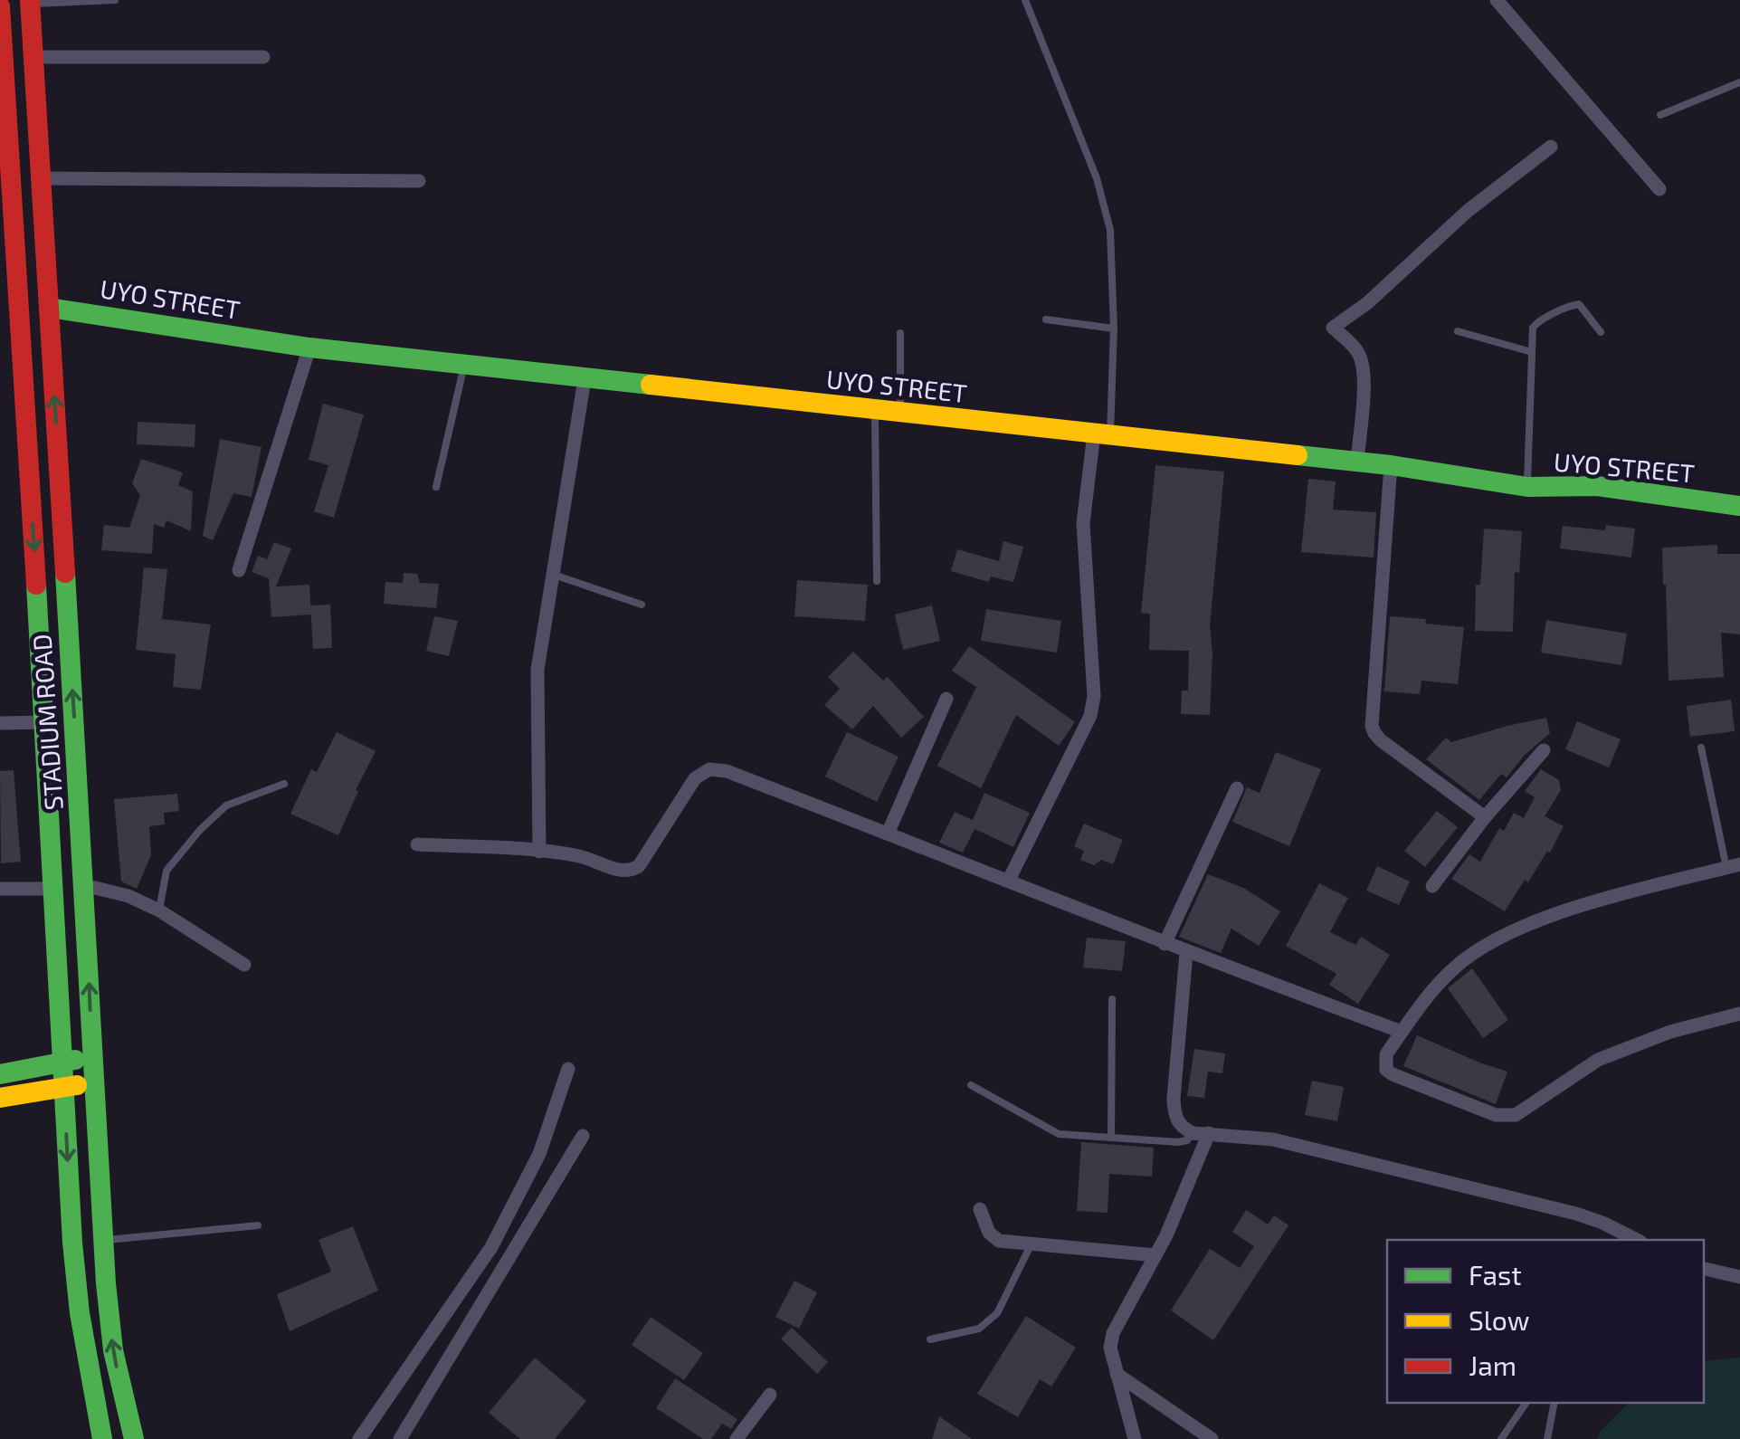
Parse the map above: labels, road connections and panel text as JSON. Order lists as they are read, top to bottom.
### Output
{
  "streets": {
    "main road": ["UYO STREET", "STADIUM ROAD"]
  },
  "crossings": [
    ["UYO STREET", "STADIUM ROAD"]
  ],
  "legend": ["Fast", "Slow", "Jam"]
}
